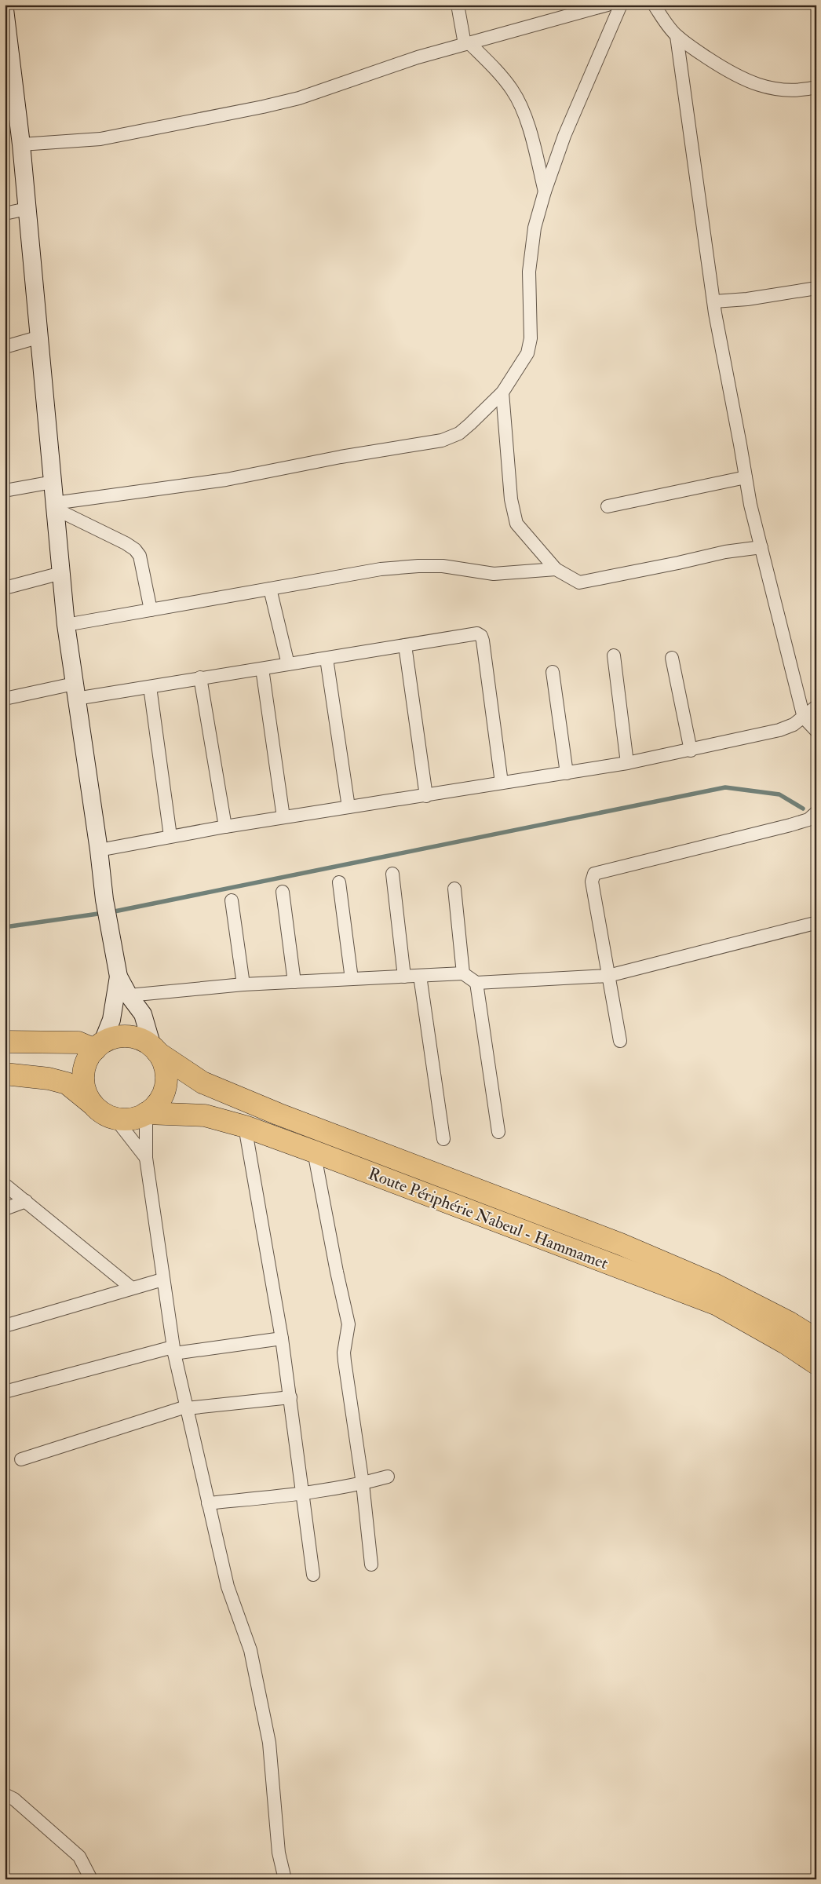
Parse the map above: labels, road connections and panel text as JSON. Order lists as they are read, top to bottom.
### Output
{
  "streets": {
    "highway": ["Route Périphérie Nabeul - Hammamet"]
  }
}
